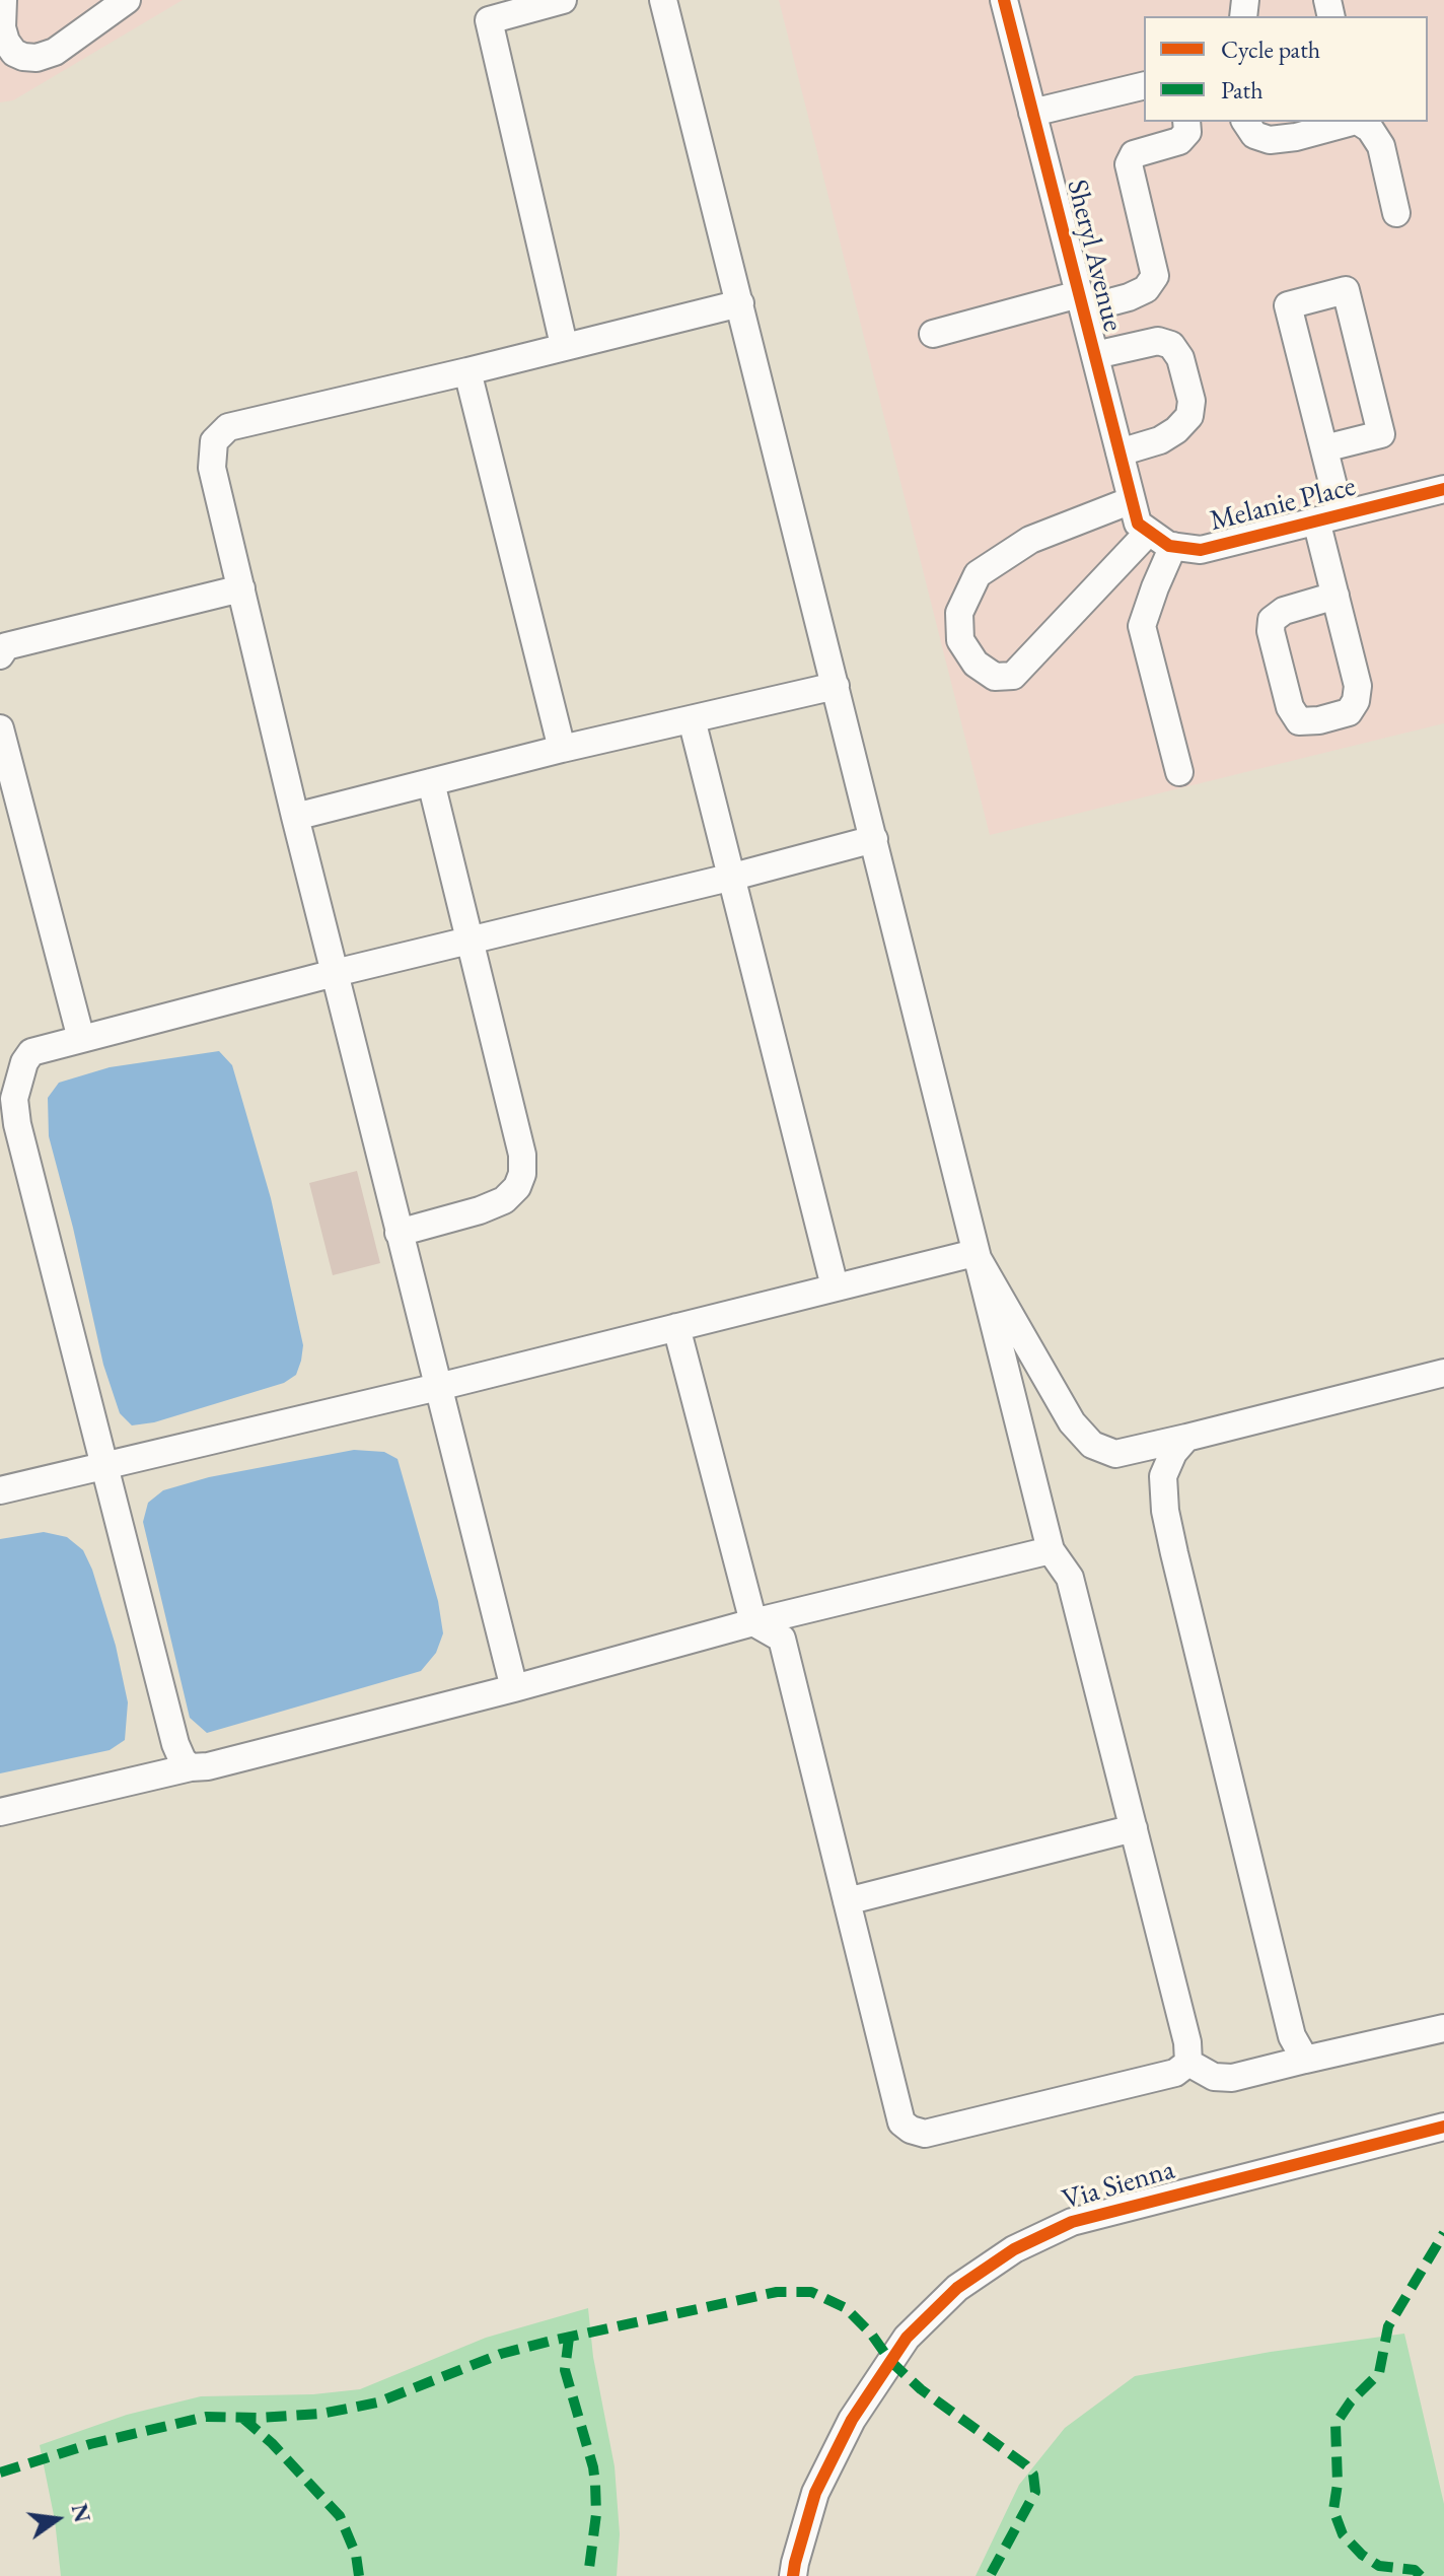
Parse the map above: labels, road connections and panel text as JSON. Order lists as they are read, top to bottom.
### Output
{
  "streets": {
    "street": ["Sheryl Avenue", "Melanie Place", "Via Sienna"]
  },
  "crossings": [
    ["Sheryl Avenue", "Melanie Place"]
  ],
  "legend": ["Cycle path", "Path"],
  "north": "right"
}
